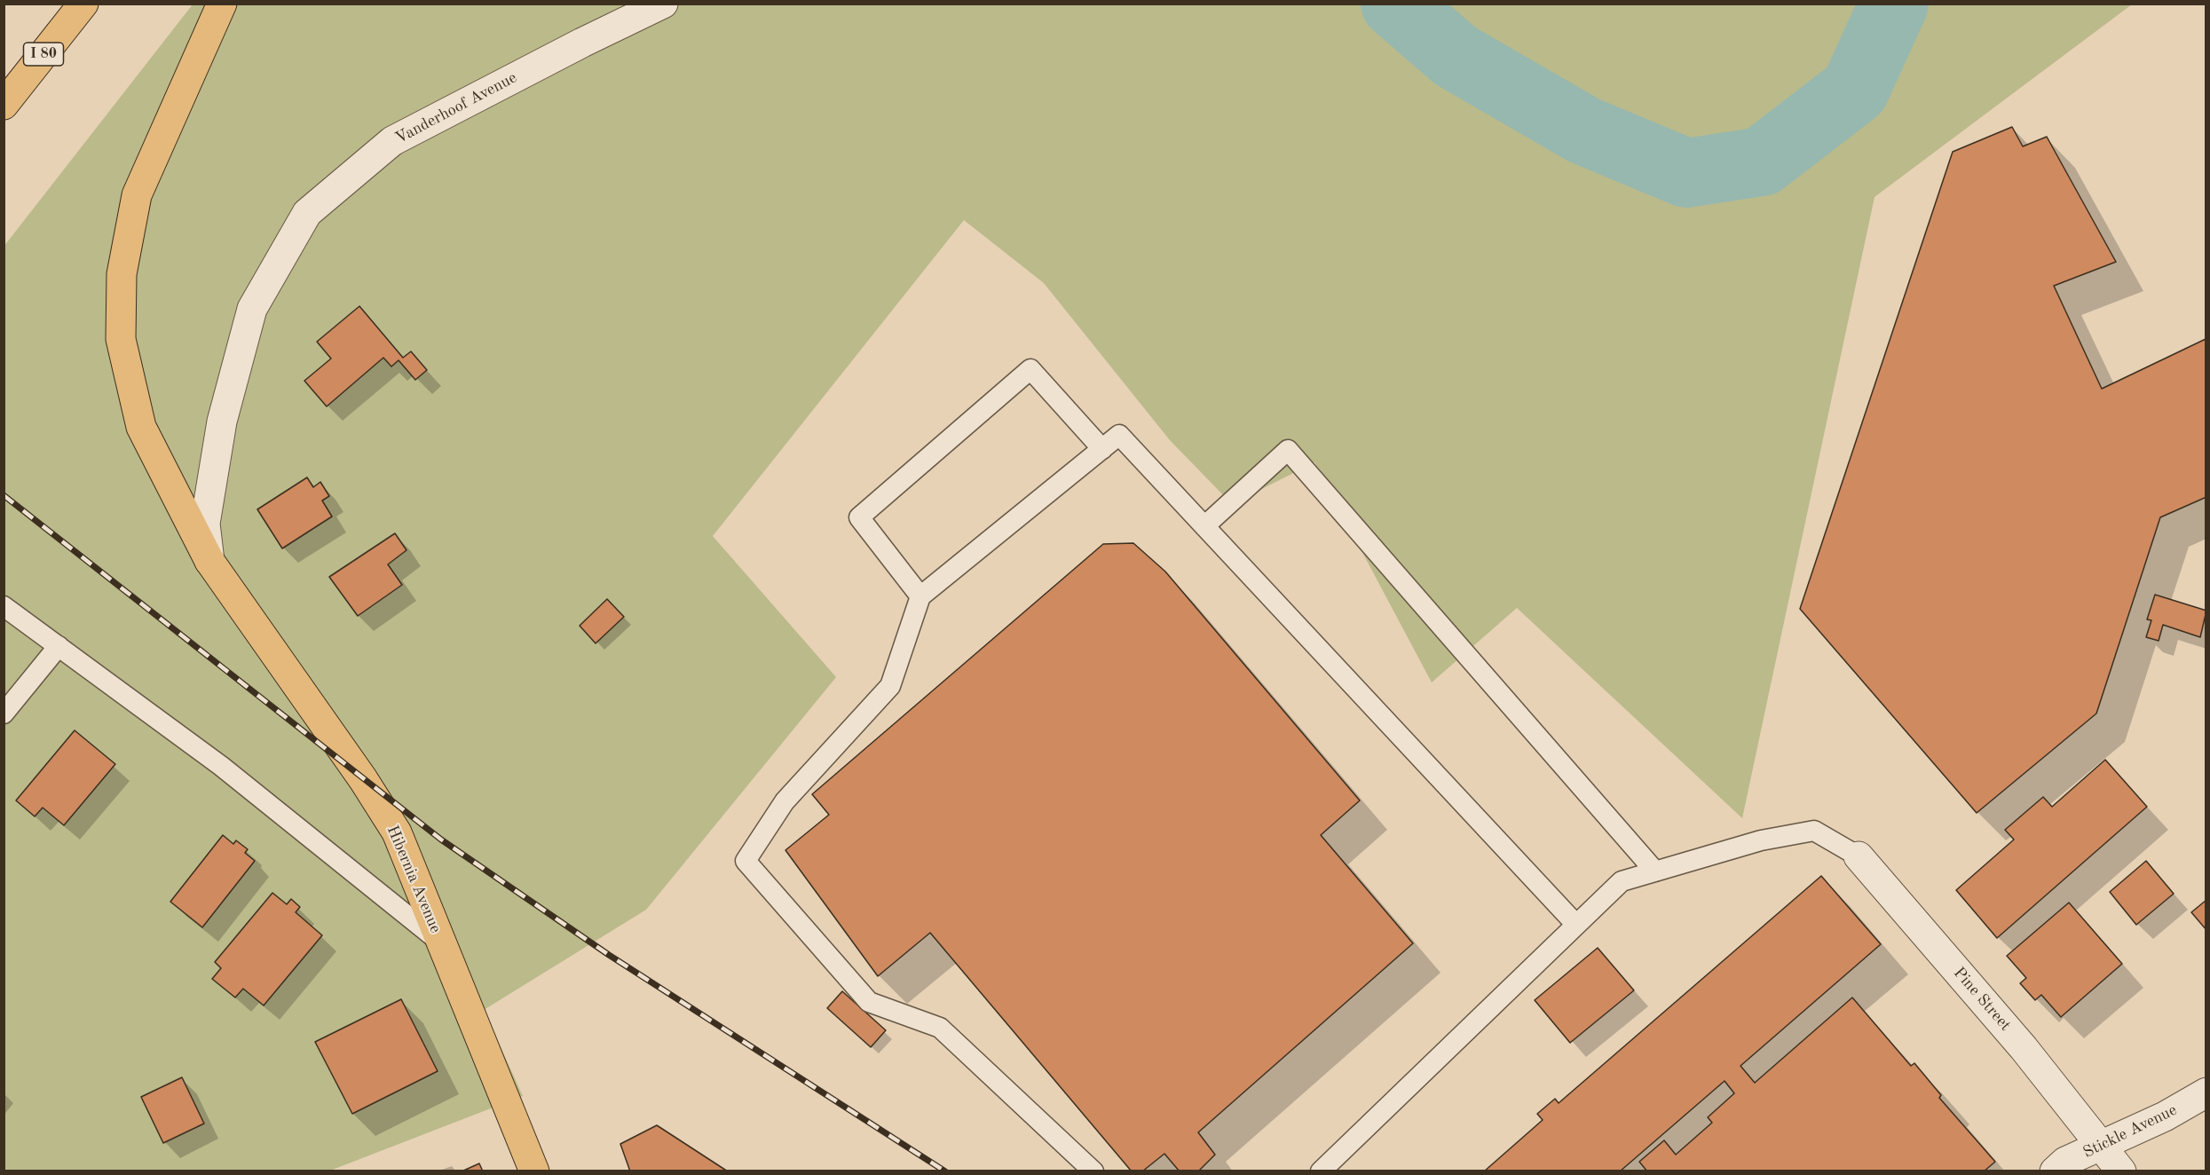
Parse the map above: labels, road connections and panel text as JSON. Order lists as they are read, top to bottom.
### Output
{
  "streets": {
    "main road": ["I 80", "Hibernia Avenue"],
    "street": ["Vanderhoof Avenue", "Pine Street", "Stickle Avenue"]
  },
  "crossings": [
    ["Vanderhoof Avenue", "Hibernia Avenue"],
    ["Pine Street", "Stickle Avenue"]
  ]
}
